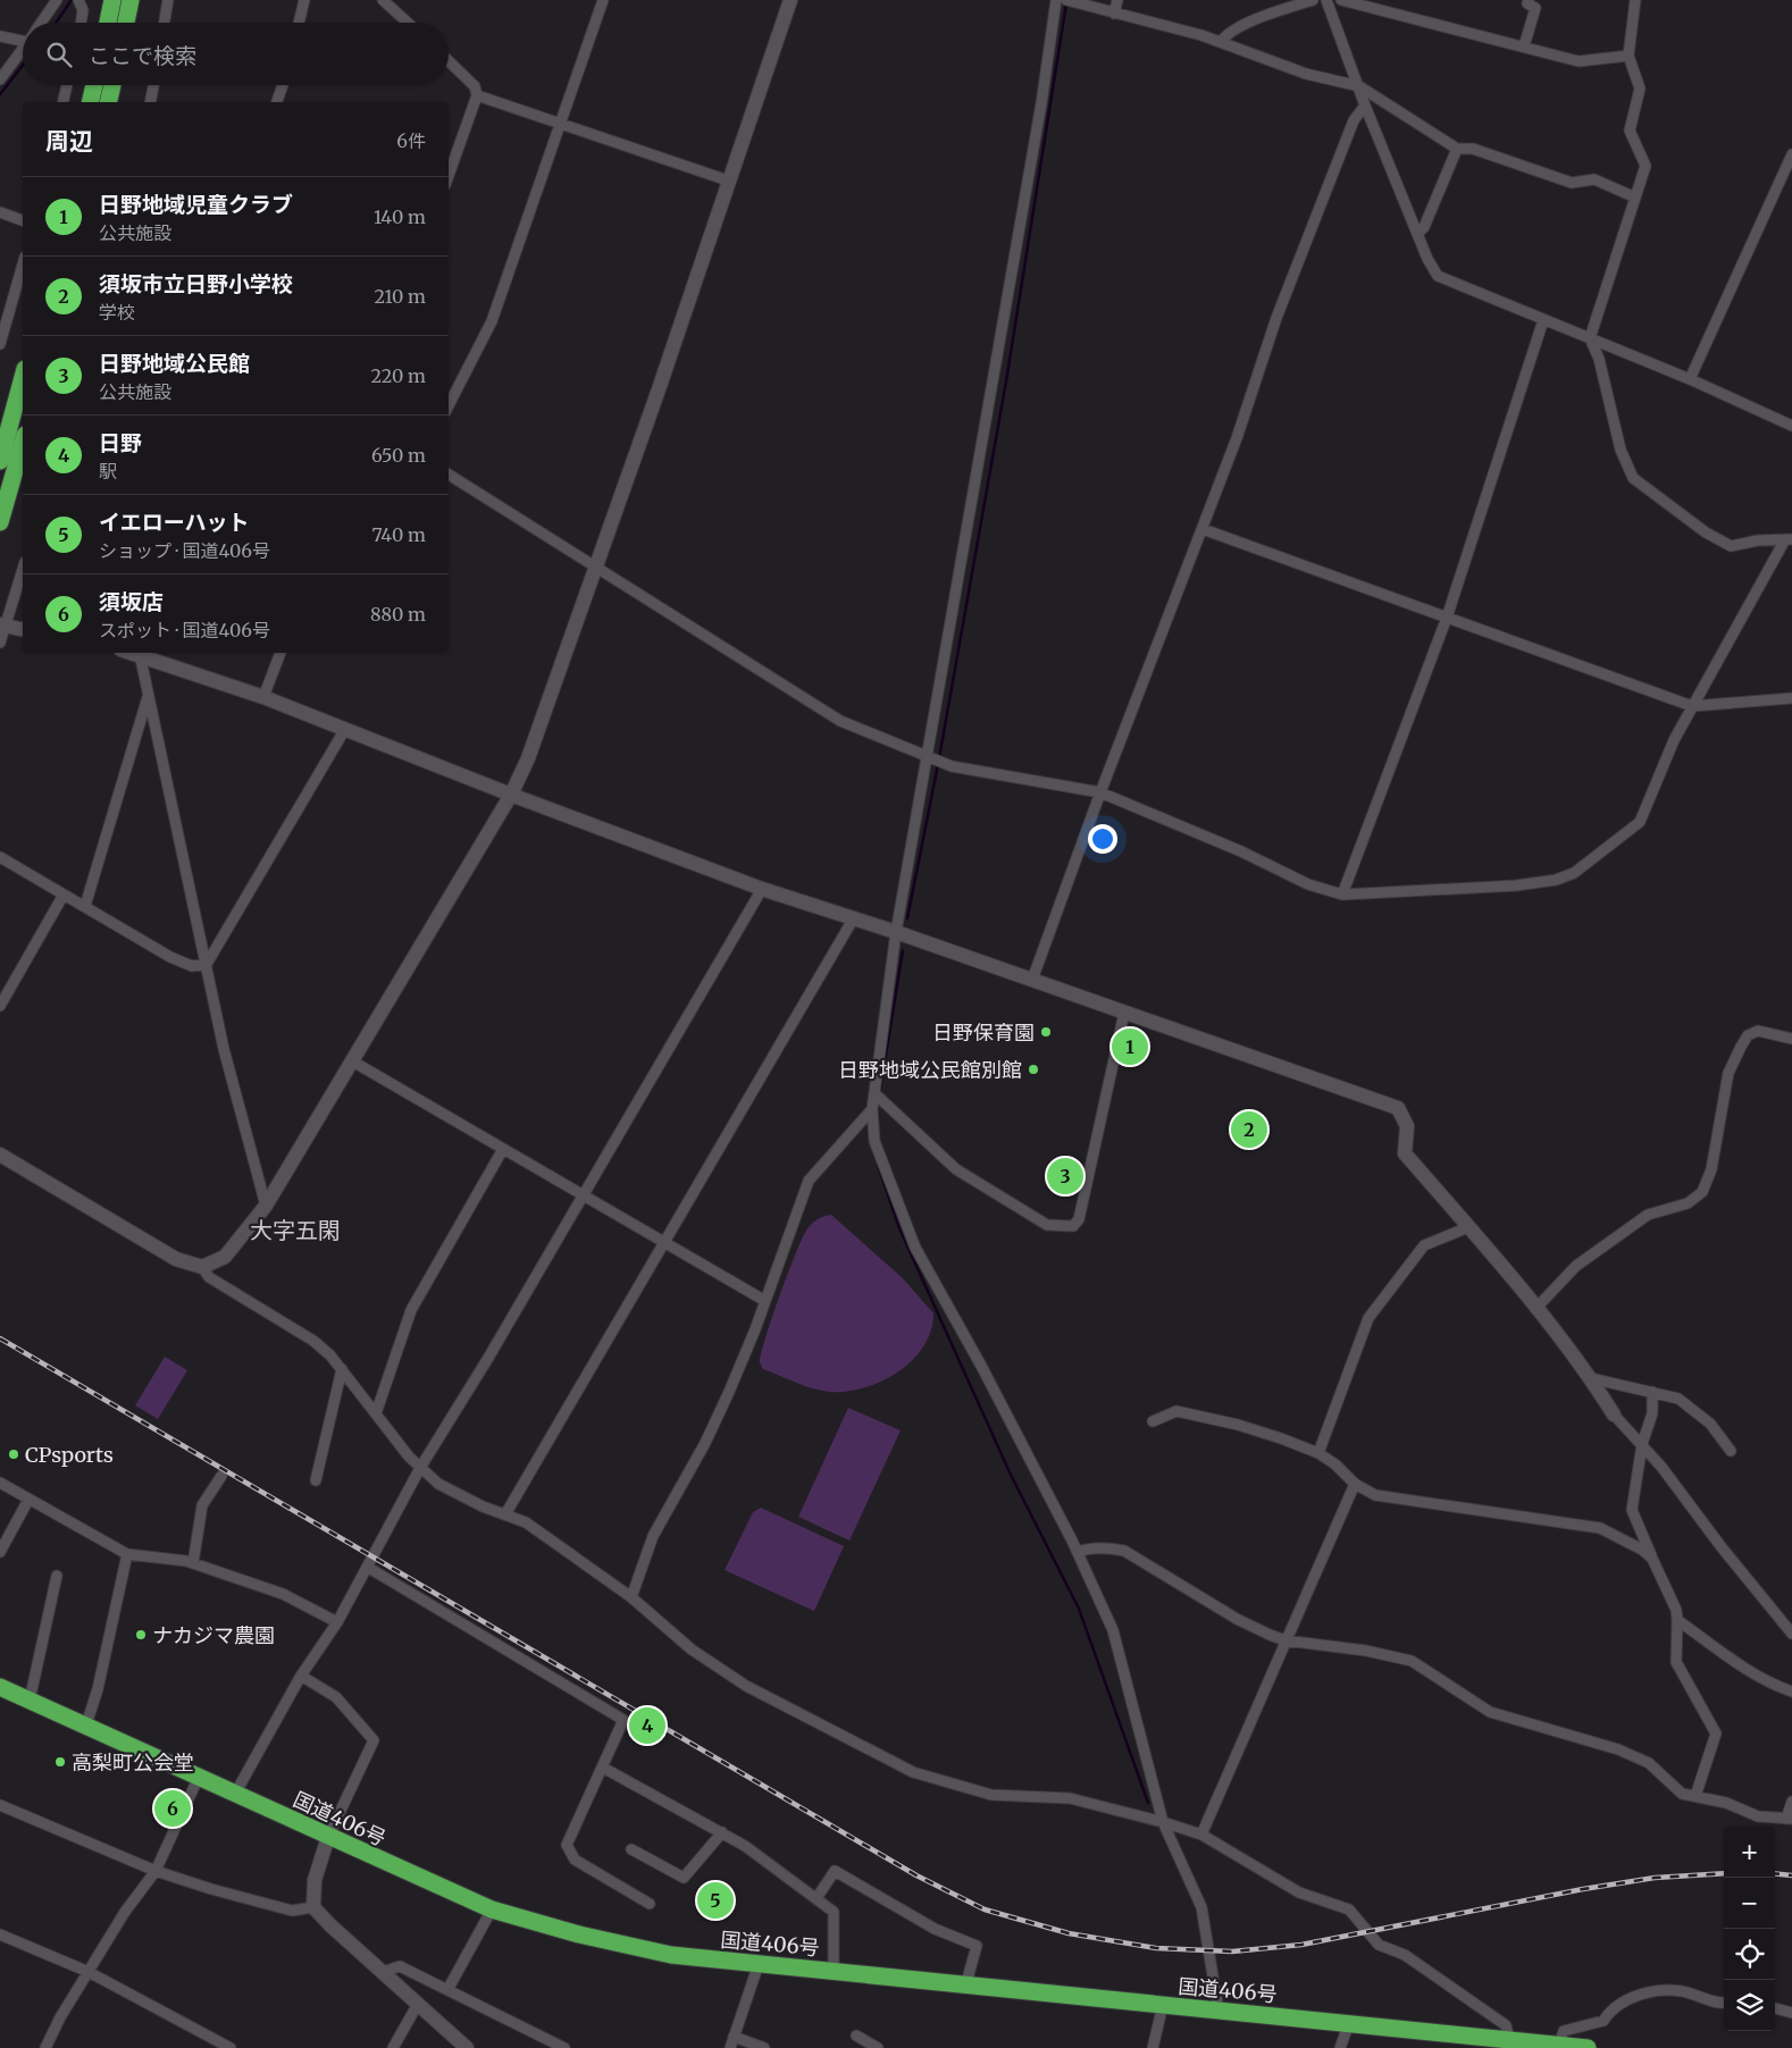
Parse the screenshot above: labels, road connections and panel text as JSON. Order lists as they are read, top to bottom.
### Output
{
  "streets": {
    "highway": ["国道406号"]
  },
  "districts": ["大字五閑"],
  "places": [
    "日野保育園",
    "日野地域公民館別館",
    "CPsports",
    "ナカジマ農園",
    "高梨町公会堂"
  ],
  "page": {
    "search": "ここで検索",
    "heading": ["周辺", "6件"],
    "list": [
      {
        "mark": "1",
        "name": "日野地域児童クラブ",
        "note": "公共施設",
        "value": "140 m"
      },
      {
        "mark": "2",
        "name": "須坂市立日野小学校",
        "note": "学校",
        "value": "210 m"
      },
      {
        "mark": "3",
        "name": "日野地域公民館",
        "note": "公共施設",
        "value": "220 m"
      },
      {
        "mark": "4",
        "name": "日野",
        "note": "駅",
        "value": "650 m"
      },
      {
        "mark": "5",
        "name": "イエローハット",
        "note": "ショップ · 国道406号",
        "value": "740 m"
      },
      {
        "mark": "6",
        "name": "須坂店",
        "note": "スポット · 国道406号",
        "value": "880 m"
      }
    ],
    "pins": [
      "1",
      "2",
      "3",
      "4",
      "6",
      "5"
    ],
    "map_buttons": ["+", "−"]
  }
}
